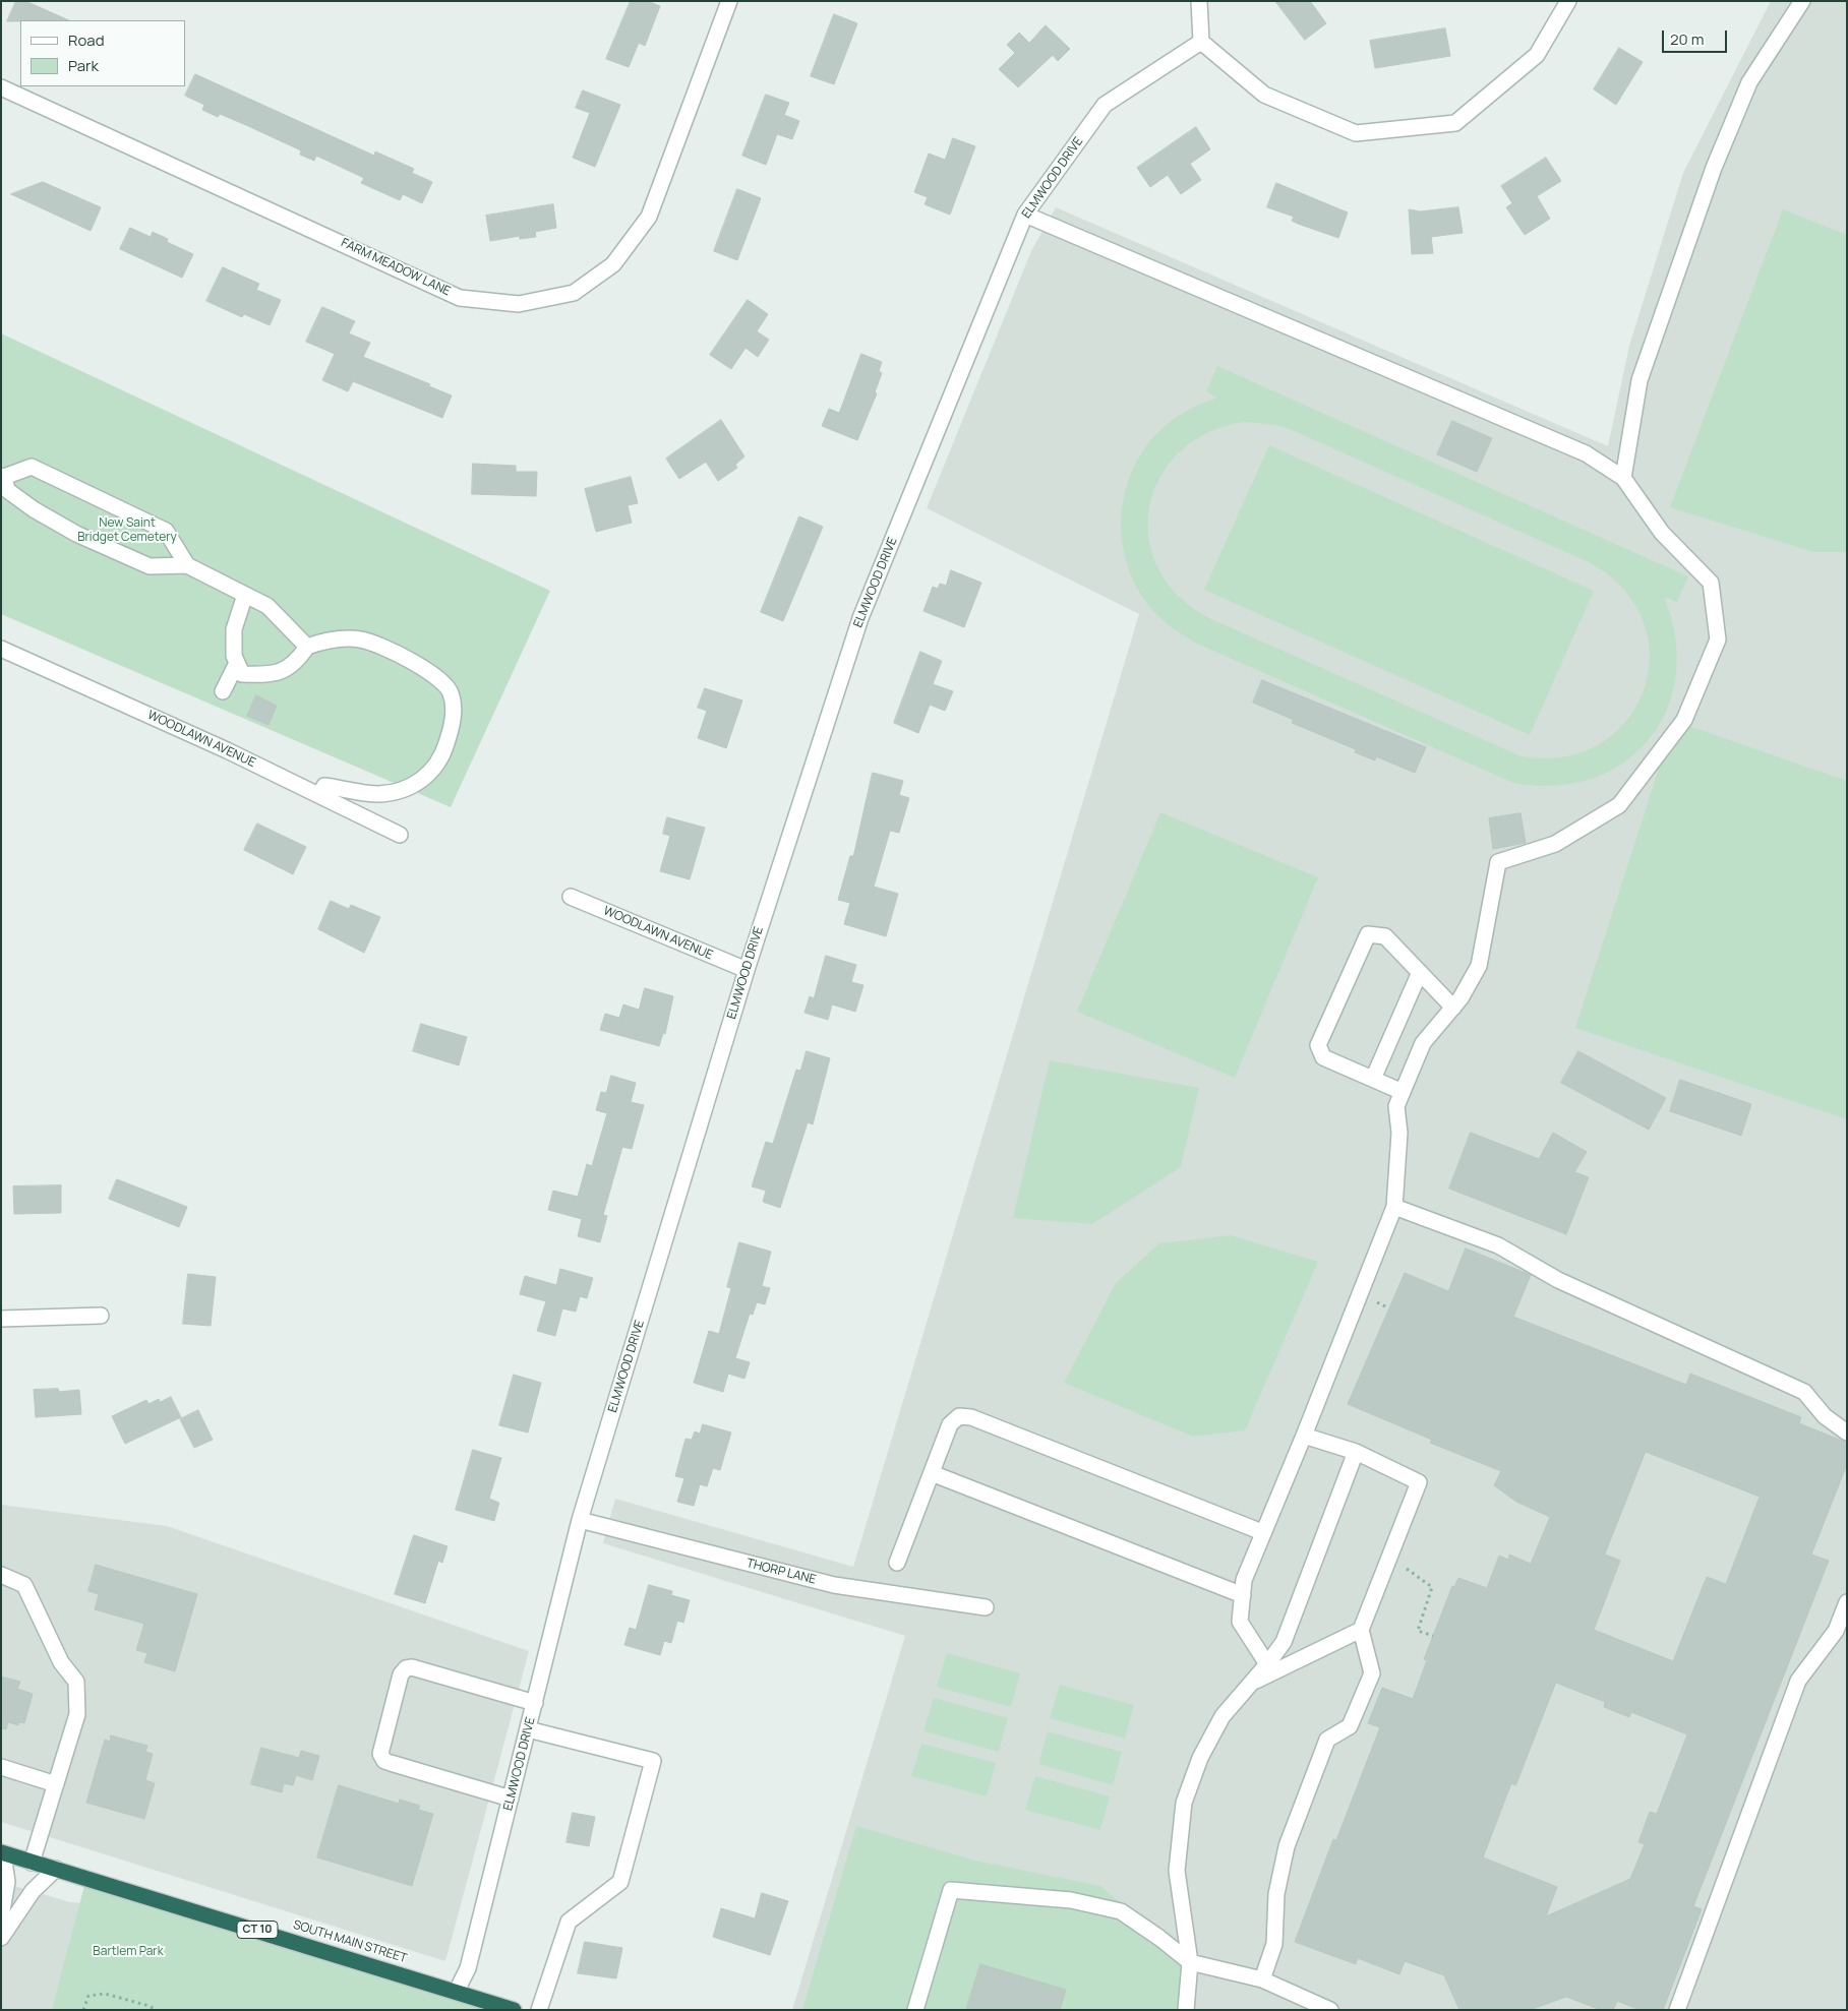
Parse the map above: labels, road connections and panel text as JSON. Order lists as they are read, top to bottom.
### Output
{
  "streets": {
    "highway": ["CT 10", "SOUTH MAIN STREET"],
    "street": [
      "ELMWOOD DRIVE",
      "FARM MEADOW LANE",
      "WOODLAWN AVENUE",
      "THORP LANE"
    ]
  },
  "crossings": [
    ["ELMWOOD DRIVE", "WOODLAWN AVENUE"],
    ["ELMWOOD DRIVE", "THORP LANE"],
    ["ELMWOOD DRIVE", "SOUTH MAIN STREET"]
  ],
  "parks": ["New Saint Bridget Cemetery", "Bartlem Park"],
  "legend": ["Road", "Park"],
  "scale_bar": "20 m"
}
